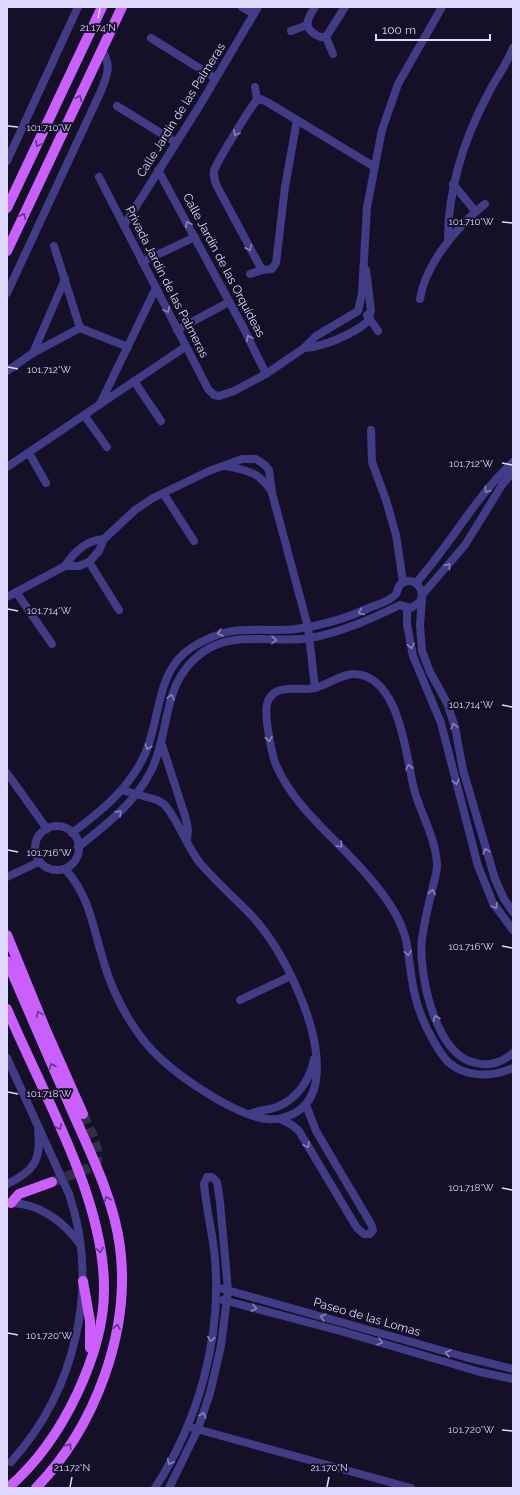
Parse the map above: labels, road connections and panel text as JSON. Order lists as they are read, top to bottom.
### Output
{
  "streets": {
    "street": [
      "Calle Jardín de las Palmeras",
      "Calle Jardín de las Orquídeas",
      "Privada Jardín de las Palmeras",
      "Paseo de las Lomas"
    ]
  },
  "crossings": [
    ["Calle Jardín de las Palmeras", "Calle Jardín de las Orquídeas"],
    ["Calle Jardín de las Palmeras", "Privada Jardín de las Palmeras"],
    ["Calle Jardín de las Orquídeas", "Privada Jardín de las Palmeras"]
  ],
  "one_way": ["Calle Jardín de las Orquídeas"],
  "scale_bar": "100 m",
  "coordinates": [
    "21.174°N",
    "101.710°W",
    "101.712°W",
    "101.714°W",
    "101.716°W",
    "101.718°W",
    "101.720°W",
    "21.172°N",
    "21.170°N"
  ]
}
